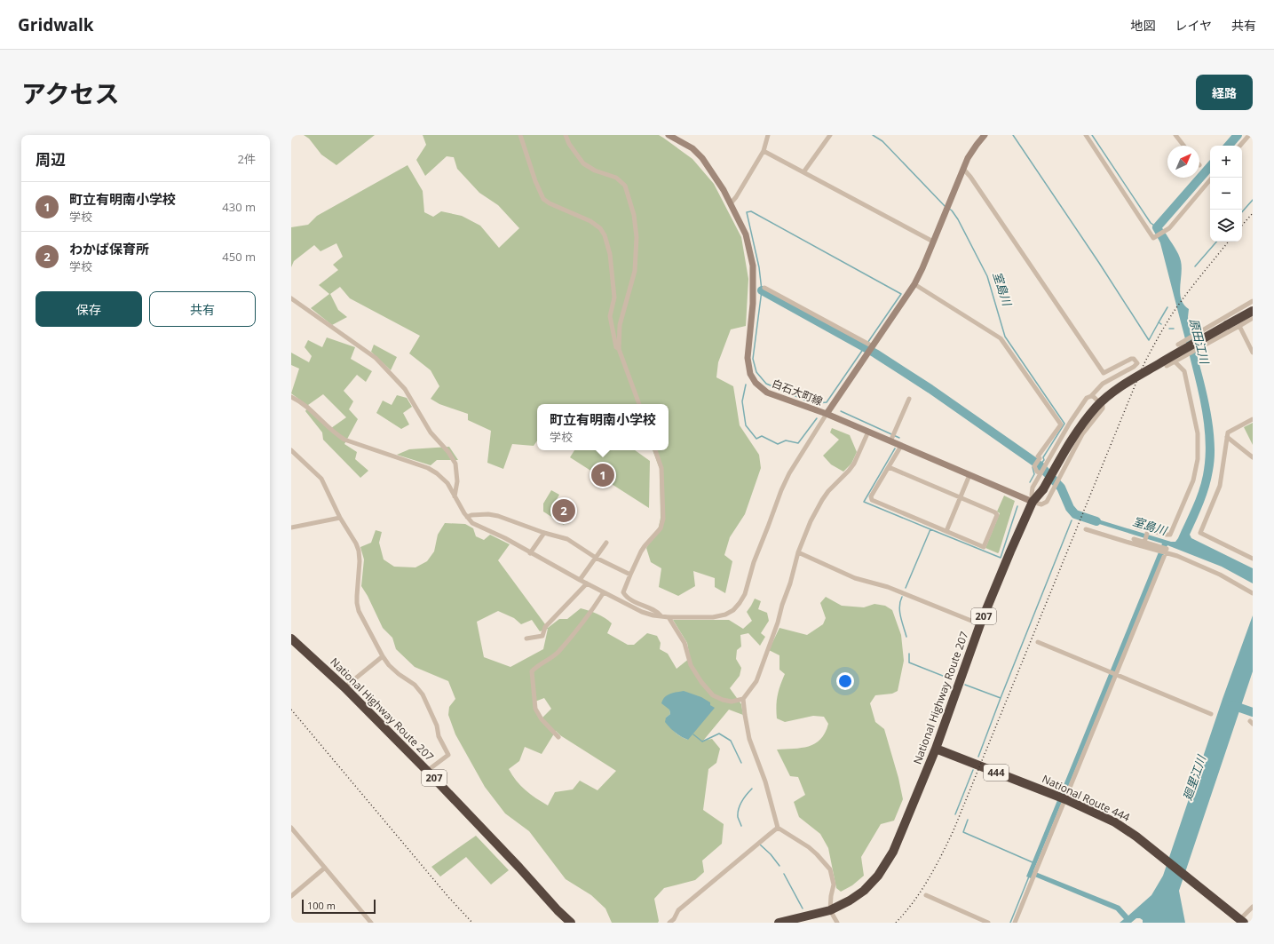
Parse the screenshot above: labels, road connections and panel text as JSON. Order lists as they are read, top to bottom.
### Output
{
  "streets": {
    "highway": [
      "207",
      "National Highway Route 207",
      "444",
      "National Route 444"
    ],
    "main road": ["白石大町線"]
  },
  "crossings": [
    ["白石大町線", "National Highway Route 207"],
    ["National Highway Route 207", "National Route 444"]
  ],
  "water": ["室島川", "原田江川", "廻里江川"],
  "scale_bar": "100 m",
  "north": "top right",
  "page": {
    "header": "Gridwalk",
    "nav": ["地図", "レイヤ", "共有"],
    "title": "アクセス",
    "buttons": [
      "経路",
      ["保存", "共有"]
    ],
    "heading": ["周辺", "2件"],
    "map_buttons": ["+", "−"],
    "list": [
      {
        "mark": "1",
        "name": "町立有明南小学校",
        "note": "学校",
        "value": "430 m"
      },
      {
        "mark": "2",
        "name": "わかば保育所",
        "note": "学校",
        "value": "450 m"
      }
    ],
    "popup": ["町立有明南小学校", "学校"],
    "pins": ["1", "2"],
    "scale": "100 m"
  }
}
